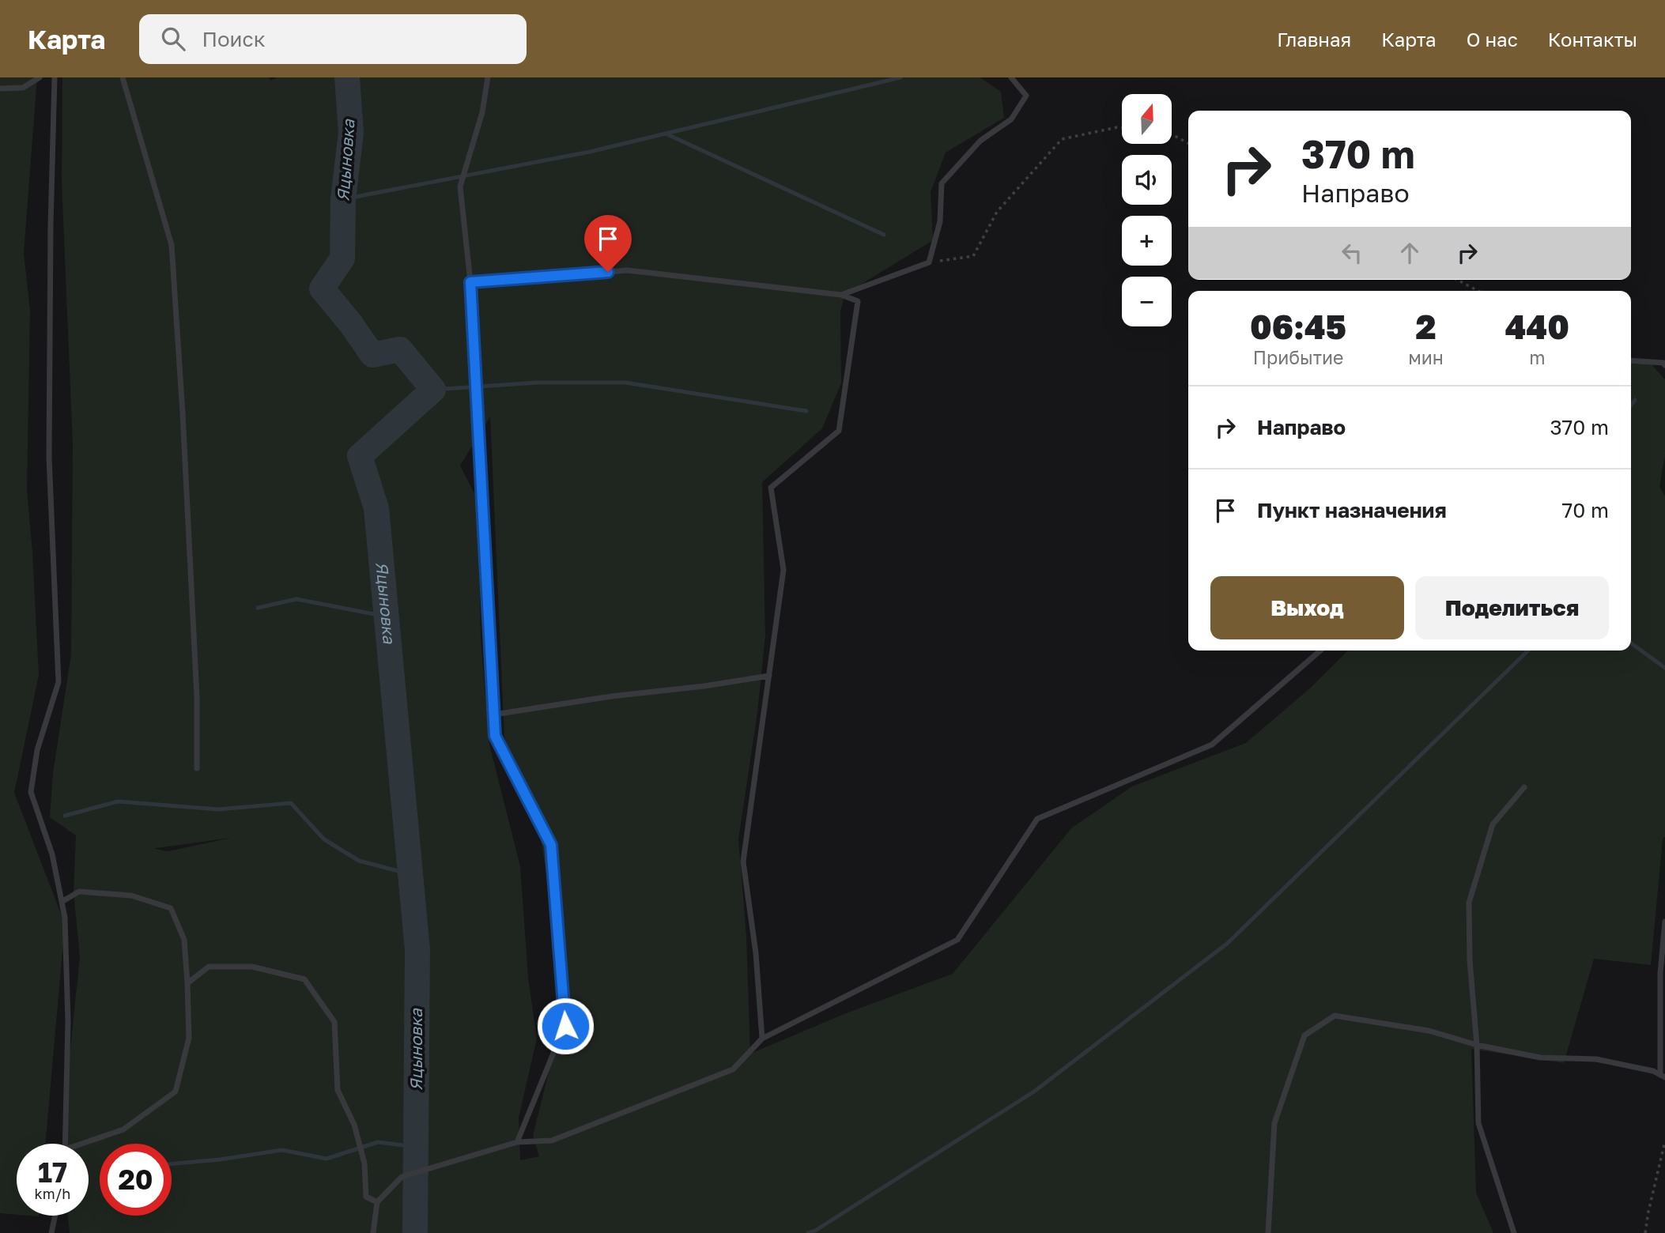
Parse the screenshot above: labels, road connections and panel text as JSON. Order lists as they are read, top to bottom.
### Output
{
  "water": ["Яцыновка"],
  "north": "top",
  "page": {
    "header": "Карта",
    "search": "Поиск",
    "nav": [
      "Главная",
      "Карта",
      "О нас",
      "Контакты"
    ],
    "map_buttons": ["+", "−"],
    "turn": ["370 m", "Направо"],
    "eta": [
      "06:45",
      "Прибытие",
      "2",
      "мин",
      "440",
      "m"
    ],
    "list": [
      {
        "name": "Направо",
        "value": "370 m"
      },
      {
        "name": "Пункт назначения",
        "value": "70 m"
      }
    ],
    "buttons": ["Выход", "Поделиться"],
    "speed": "17 km/h",
    "limit": "20"
  }
}
